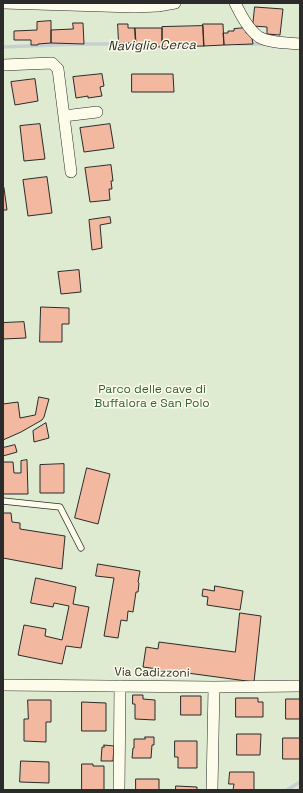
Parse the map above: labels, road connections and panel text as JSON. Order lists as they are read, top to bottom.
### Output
{
  "streets": {
    "street": ["Via Cadizzoni"]
  },
  "water": ["Naviglio Cerca"],
  "parks": ["Parco delle cave di Buffalora e San Polo"]
}
